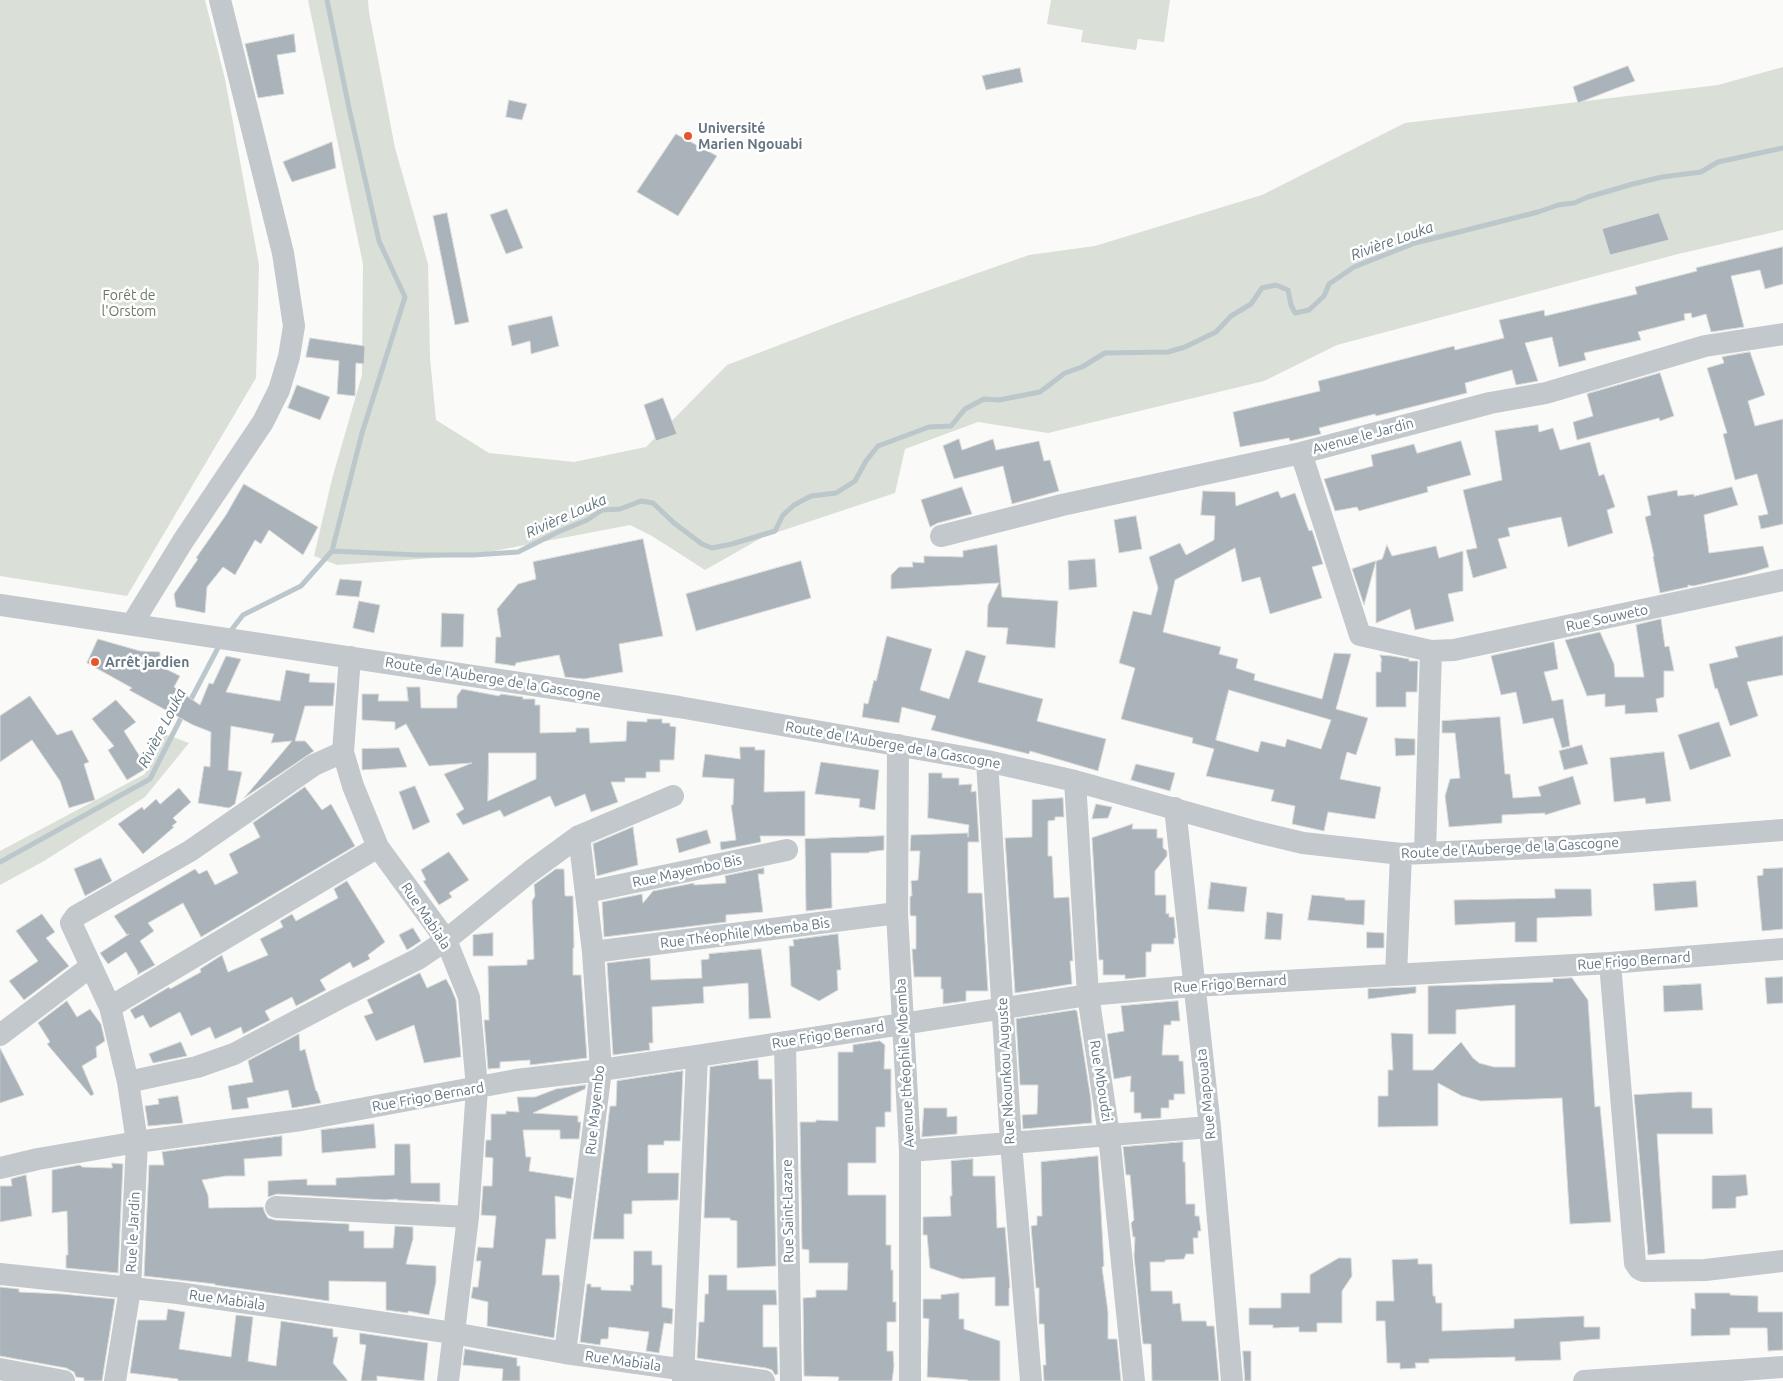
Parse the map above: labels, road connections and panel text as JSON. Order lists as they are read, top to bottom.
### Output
{
  "streets": {
    "street": [
      "Avenue le Jardin",
      "Rue Souweto",
      "Route de l'Auberge de la Gascogne",
      "Rue Mayembo Bis",
      "Rue Mabiala",
      "Rue Théophile Mbemba Bis",
      "Rue Frigo Bernard",
      "Avenue théophile Mbemba",
      "Rue Nkounkou Auguste",
      "Rue Mboudzi",
      "Rue Mapouata",
      "Rue Mayembo",
      "Rue Saint-Lazare",
      "Rue le Jardin"
    ]
  },
  "crossings": [
    ["Avenue le Jardin", "Rue Souweto"],
    ["Route de l'Auberge de la Gascogne", "Rue Mabiala"],
    ["Route de l'Auberge de la Gascogne", "Avenue théophile Mbemba"],
    ["Route de l'Auberge de la Gascogne", "Rue Nkounkou Auguste"],
    ["Route de l'Auberge de la Gascogne", "Rue Mboudzi"],
    ["Route de l'Auberge de la Gascogne", "Rue Mapouata"],
    ["Rue Mayembo Bis", "Rue Mayembo"],
    ["Rue Mabiala", "Rue Frigo Bernard"],
    ["Rue Mabiala", "Rue Mayembo"],
    ["Rue Mabiala", "Rue le Jardin"],
    ["Rue Théophile Mbemba Bis", "Avenue théophile Mbemba"],
    ["Rue Théophile Mbemba Bis", "Rue Mayembo"],
    ["Rue Frigo Bernard", "Avenue théophile Mbemba"],
    ["Rue Frigo Bernard", "Rue Nkounkou Auguste"],
    ["Rue Frigo Bernard", "Rue Mboudzi"],
    ["Rue Frigo Bernard", "Rue Mapouata"],
    ["Rue Frigo Bernard", "Rue Mayembo"],
    ["Rue Frigo Bernard", "Rue Saint-Lazare"],
    ["Rue Frigo Bernard", "Rue le Jardin"]
  ],
  "water": ["Rivière Louka"],
  "parks": ["Forêt de l'Orstom"],
  "places": ["Université Marien Ngouabi", "Arrêt jardien"]
}
